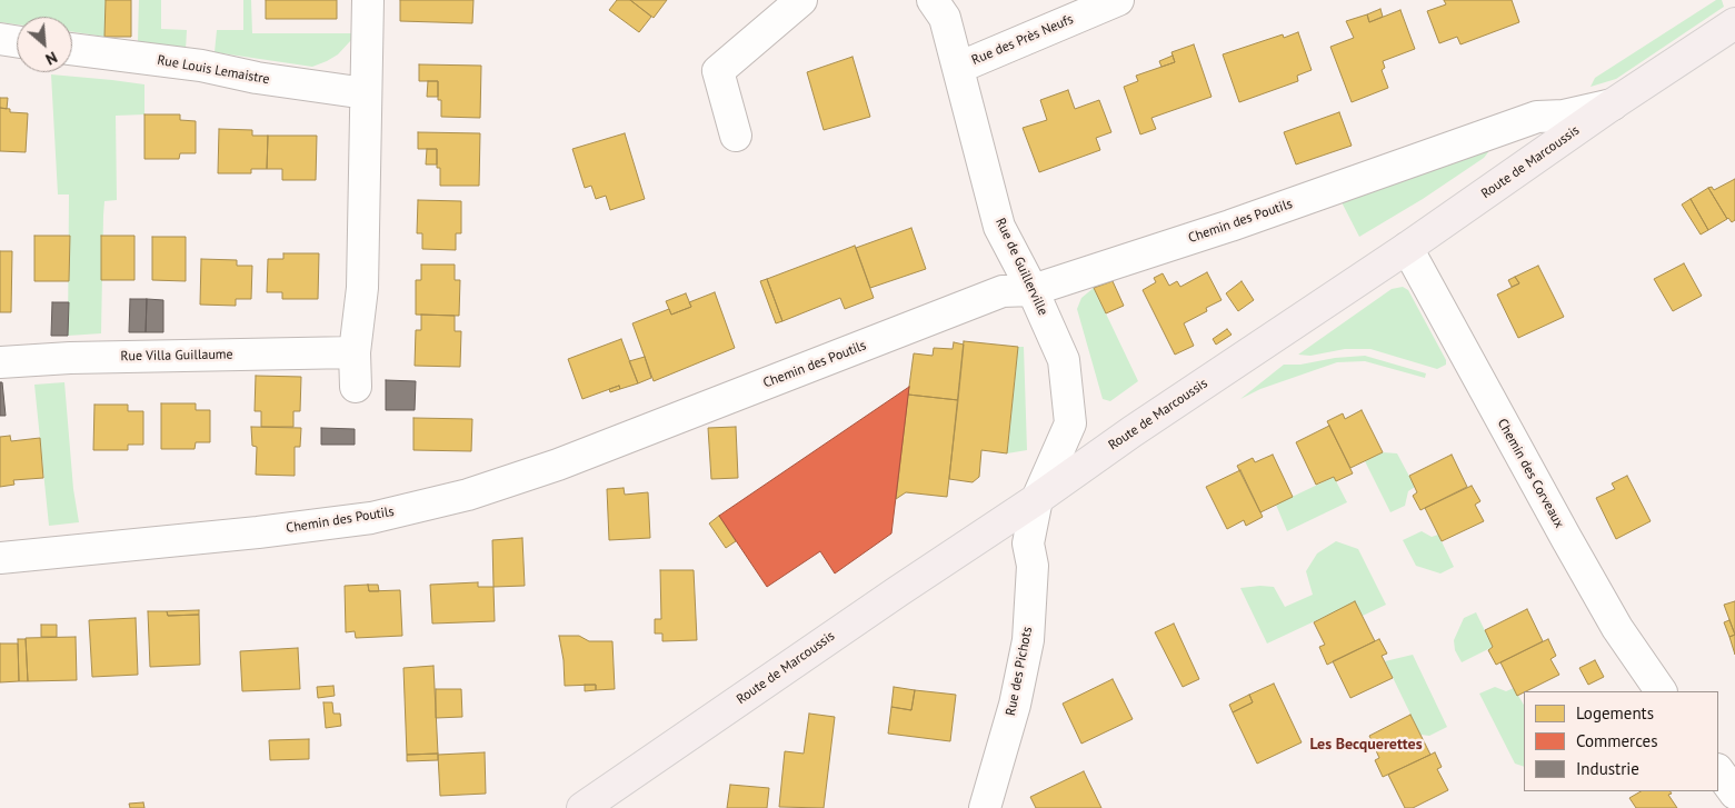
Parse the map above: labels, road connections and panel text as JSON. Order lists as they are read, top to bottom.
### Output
{
  "streets": {
    "main road": ["Route de Marcoussis"],
    "street": [
      "Rue des Près Neufs",
      "Rue Louis Lemaistre",
      "Chemin des Poutils",
      "Rue de Guillerville",
      "Rue Villa Guillaume",
      "Chemin des Corveaux",
      "Rue des Pichots"
    ]
  },
  "crossings": [
    ["Rue des Près Neufs", "Rue de Guillerville"],
    ["Route de Marcoussis", "Chemin des Poutils"],
    ["Route de Marcoussis", "Rue de Guillerville"],
    ["Route de Marcoussis", "Chemin des Corveaux"],
    ["Route de Marcoussis", "Rue des Pichots"],
    ["Chemin des Poutils", "Rue de Guillerville"],
    ["Rue de Guillerville", "Rue des Pichots"]
  ],
  "districts": ["Les Becquerettes"],
  "legend": ["Logements", "Commerces", "Industrie"],
  "north": "bottom right"
}
